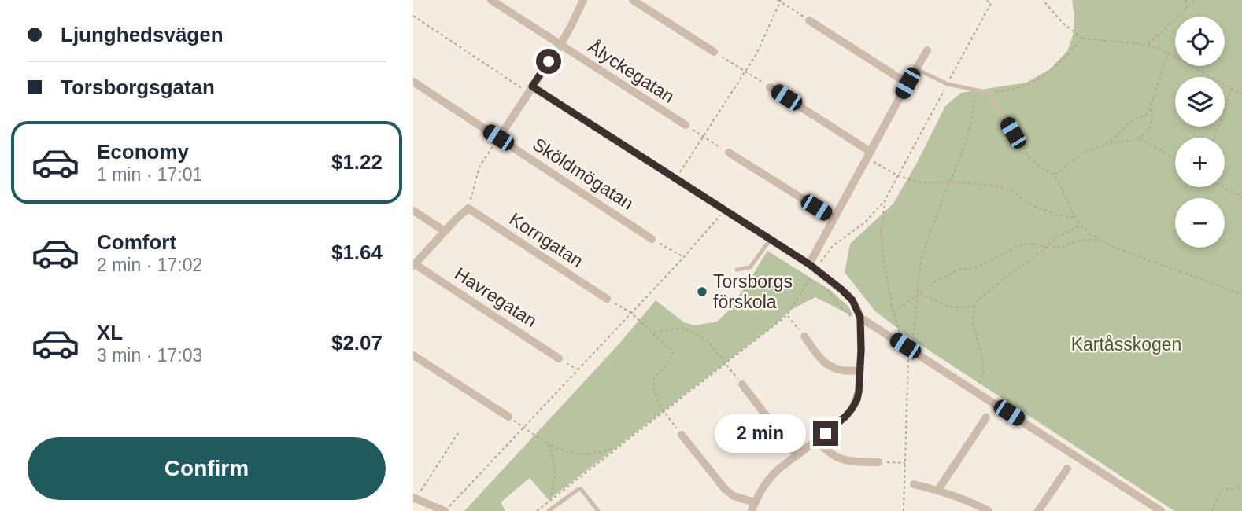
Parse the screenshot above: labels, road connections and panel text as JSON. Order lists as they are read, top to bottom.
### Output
{
  "streets": {
    "street": [
      "Ålyckegatan",
      "Sköldmögatan",
      "Korngatan",
      "Havregatan"
    ]
  },
  "parks": ["Kartåsskogen"],
  "places": ["Torsborgs förskola"],
  "page": {
    "banner": ["Ljunghedsvägen", "Torsborgsgatan"],
    "map_buttons": ["+", "−"],
    "list": [
      {
        "name": "Economy",
        "note": "1 min · 17:01",
        "value": "$1.22"
      },
      {
        "name": "Comfort",
        "note": "2 min · 17:02",
        "value": "$1.64"
      },
      {
        "name": "XL",
        "note": "3 min · 17:03",
        "value": "$2.07"
      }
    ],
    "bubble": "2 min",
    "buttons": "Confirm"
  }
}
